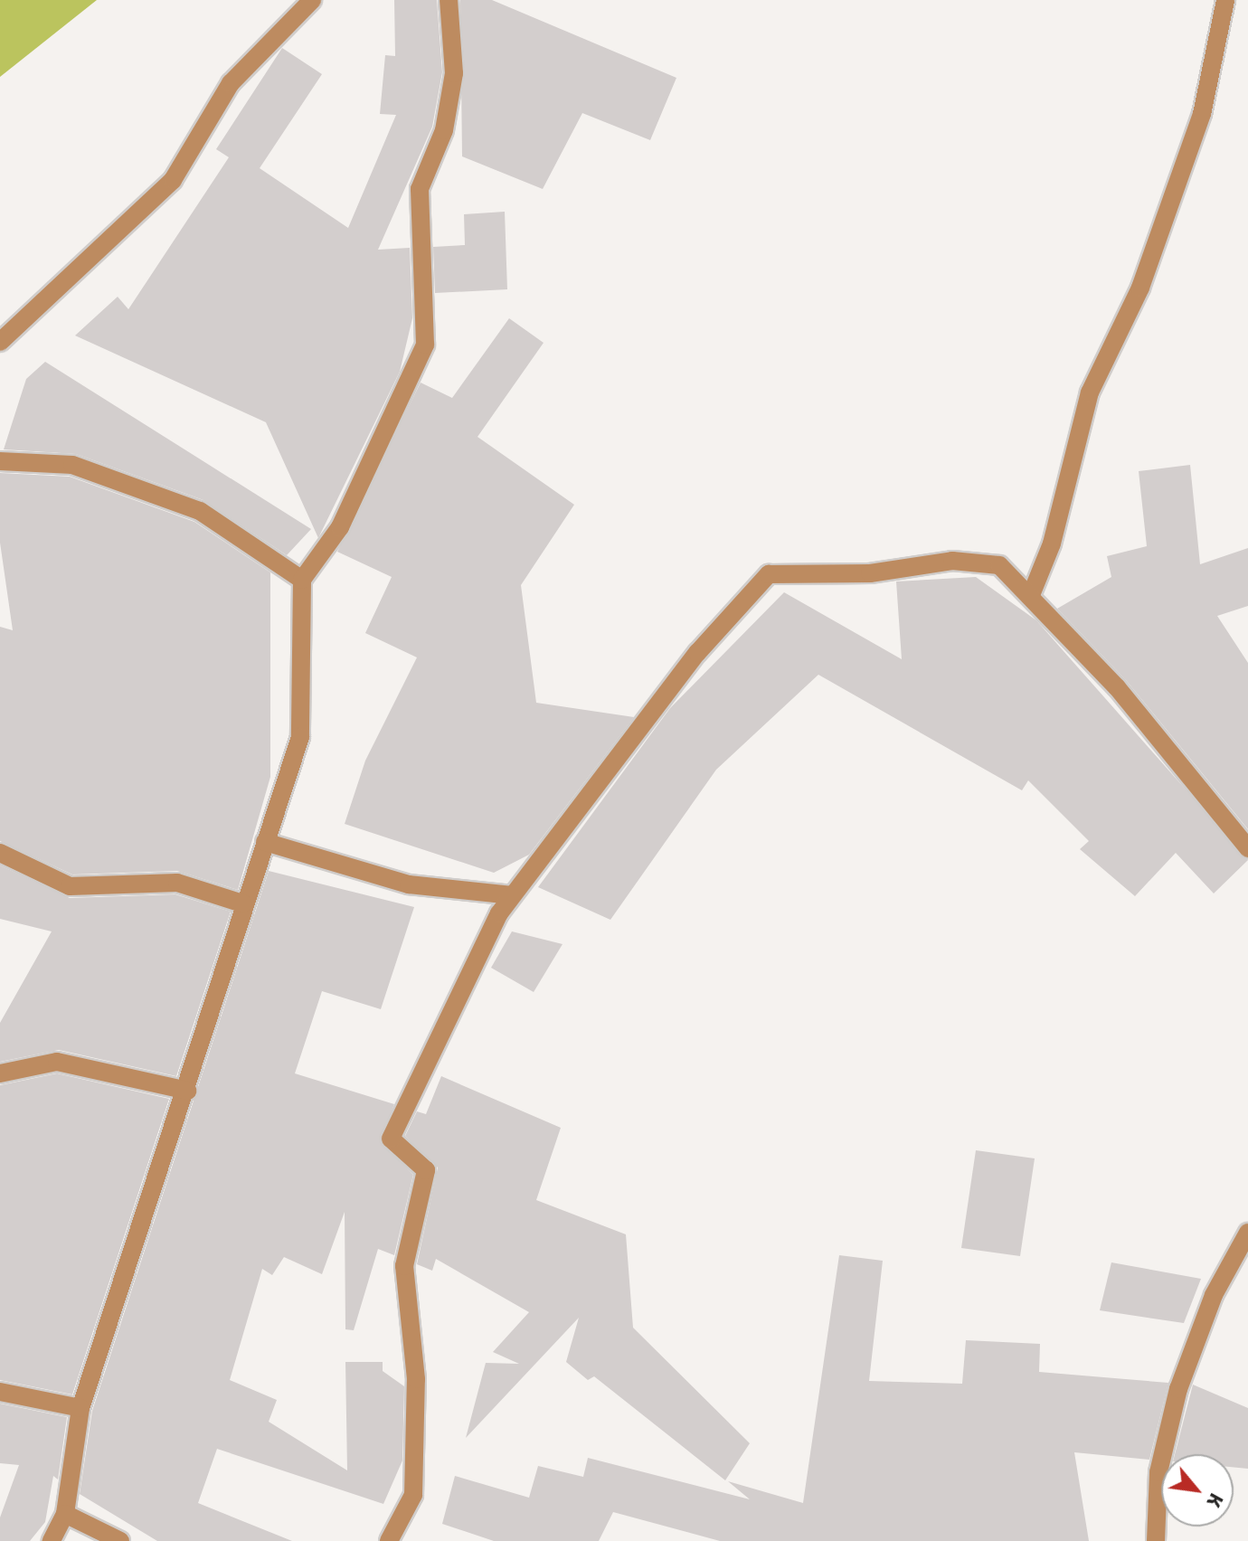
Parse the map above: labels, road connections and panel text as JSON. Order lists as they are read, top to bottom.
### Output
{
  "north": "bottom right"
}
